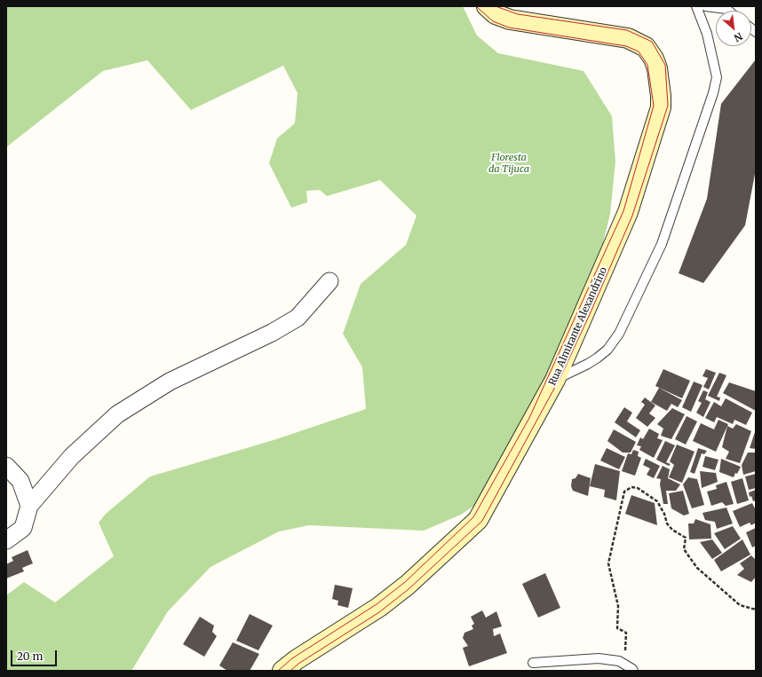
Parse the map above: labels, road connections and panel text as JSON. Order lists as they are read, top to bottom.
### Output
{
  "streets": {
    "street": ["Rua Almirante Alexandrino"]
  },
  "parks": ["Floresta da Tijuca"],
  "scale_bar": "20 m",
  "north": "bottom right"
}
